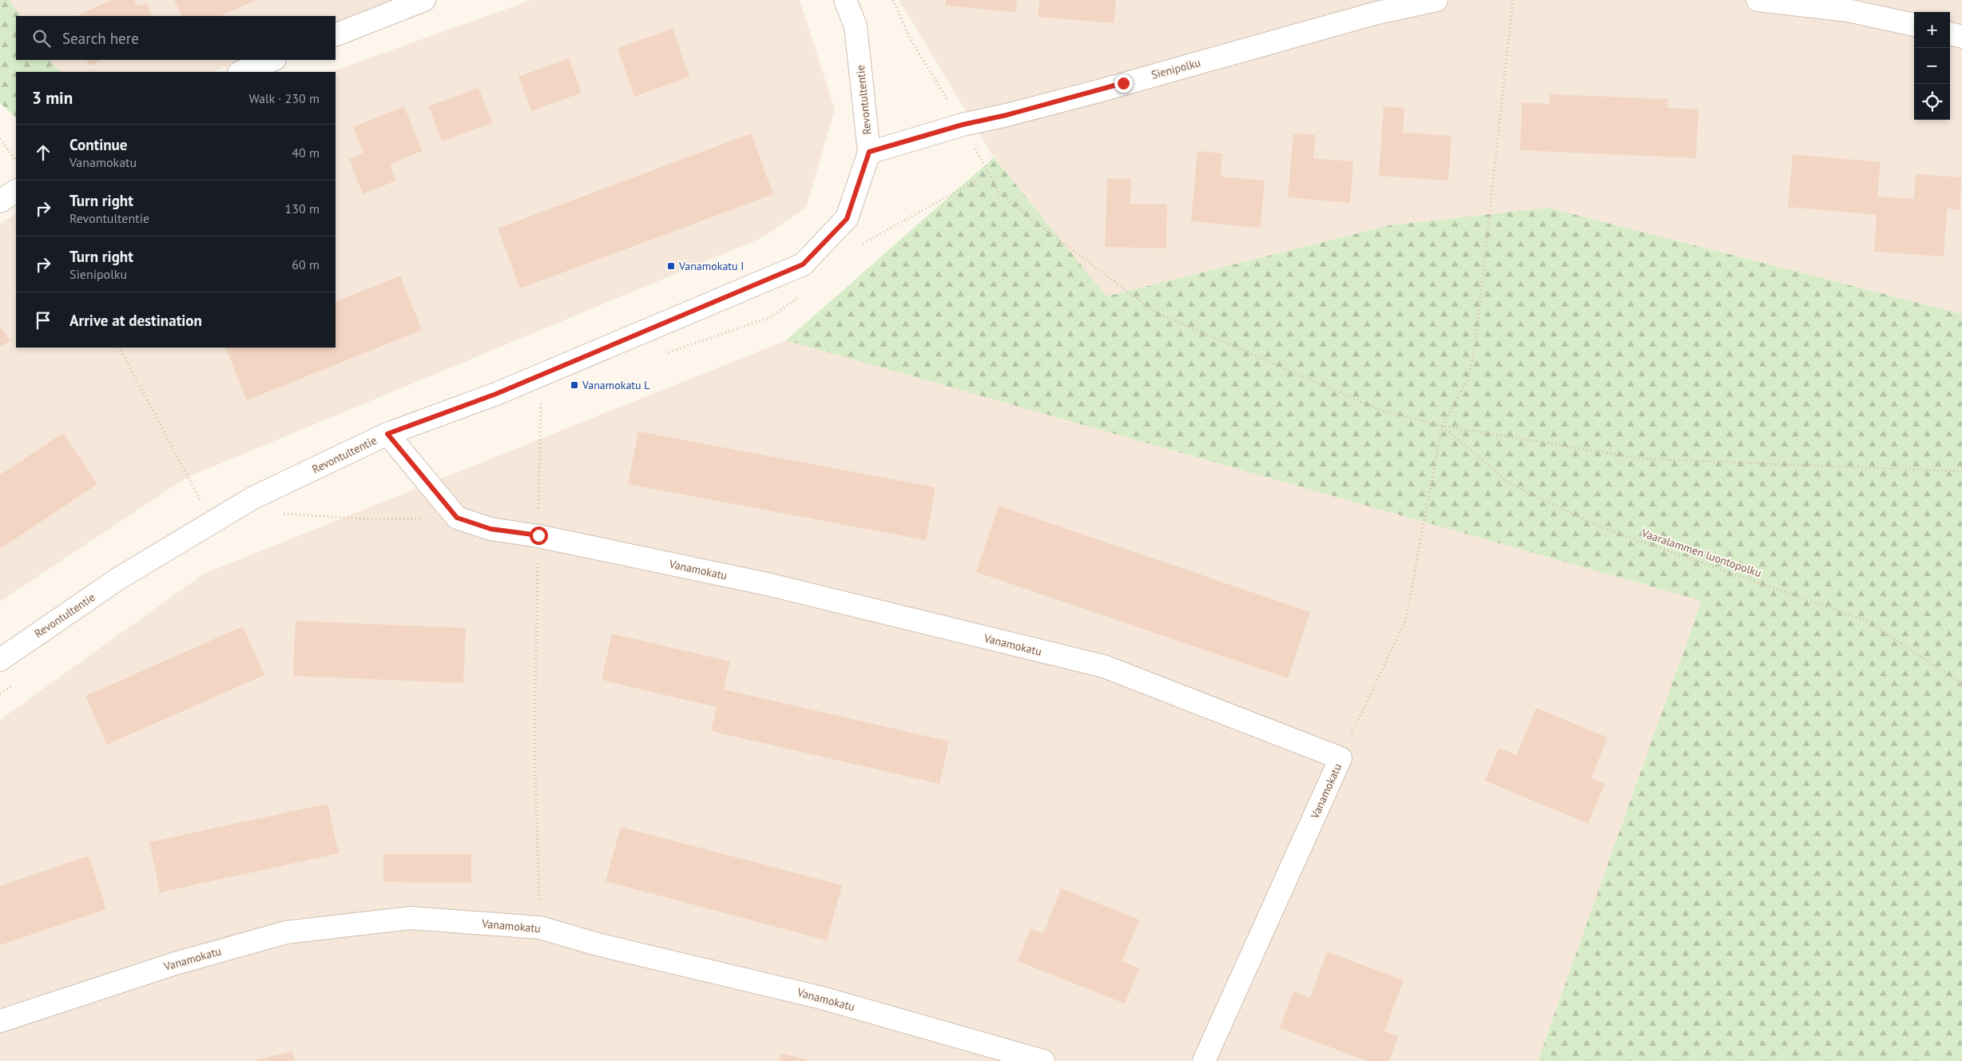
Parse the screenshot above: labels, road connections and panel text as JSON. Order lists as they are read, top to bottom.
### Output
{
  "streets": {
    "street": ["Sienipolku", "Revontultentie", "Vanamokatu"],
    "path": ["Vaaralammen luontopolku"]
  },
  "crossings": [
    ["Sienipolku", "Revontultentie"]
  ],
  "places": {
    "transit": ["Vanamokatu I", "Vanamokatu L"]
  },
  "page": {
    "map_buttons": ["+", "−"],
    "search": "Search here",
    "heading": ["3 min", "Walk · 230 m"],
    "list": [
      ["Continue", "Vanamokatu", "40 m"],
      ["Turn right", "Revontultentie", "130 m"],
      ["Turn right", "Sienipolku", "60 m"],
      "Arrive at destination"
    ]
  }
}
